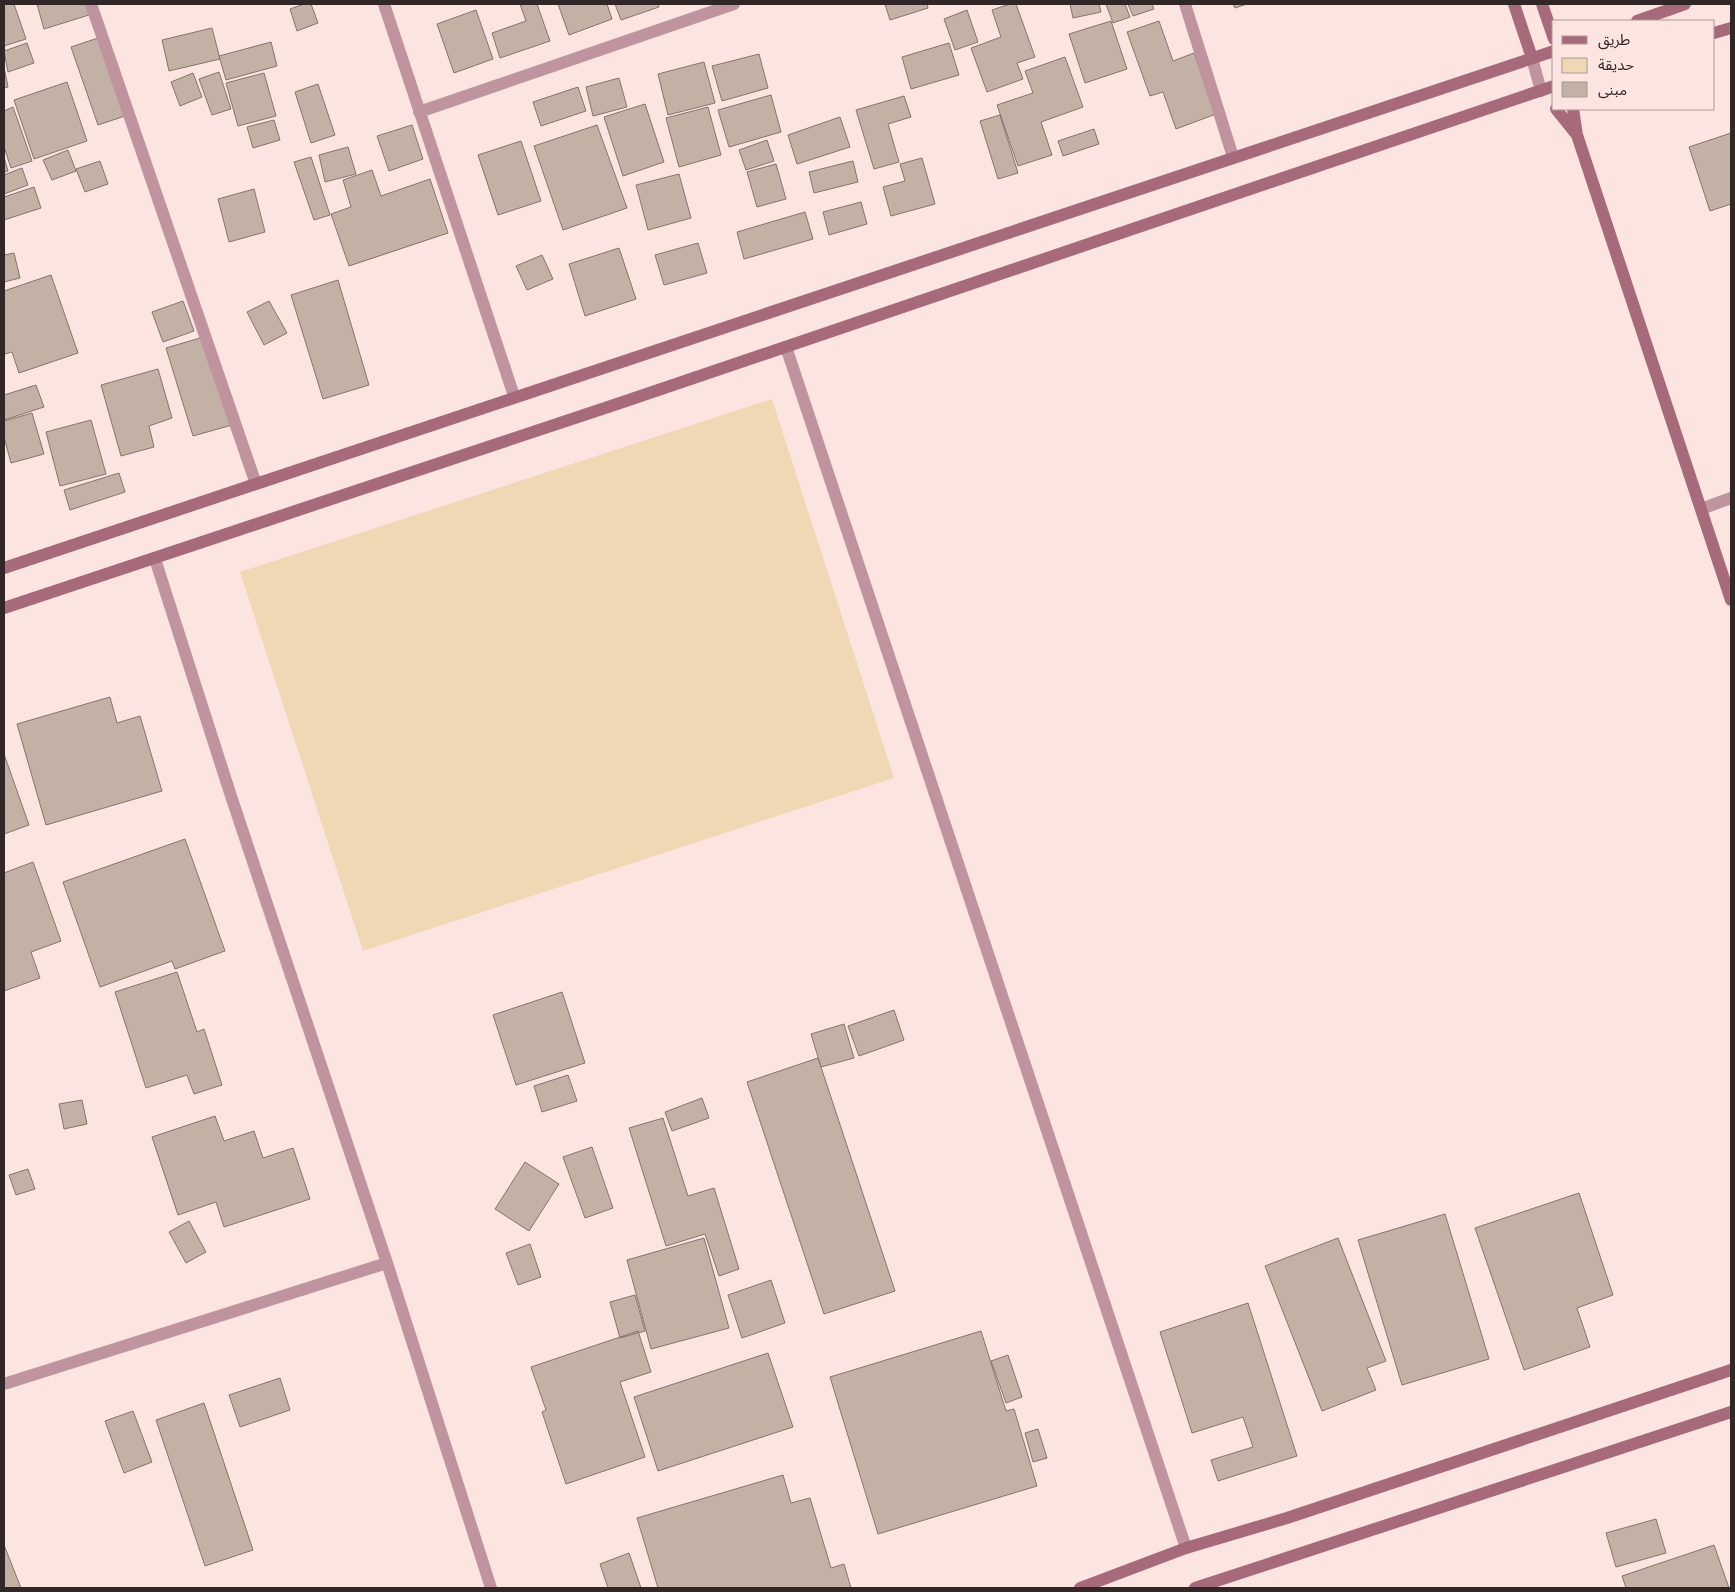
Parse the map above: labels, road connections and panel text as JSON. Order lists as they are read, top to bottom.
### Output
{
  "legend": ["طريق", "حديقة", "مبنى"]
}
